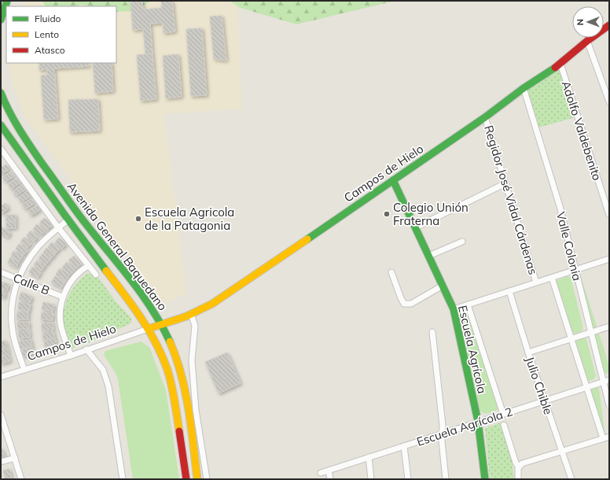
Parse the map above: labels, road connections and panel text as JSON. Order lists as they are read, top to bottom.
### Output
{
  "streets": {
    "street": [
      "Adolfo Valdebenito",
      "Campos de Hielo",
      "Regidor José Vidal Cárdenas",
      "Avenida General Baquedano",
      "Valle Colonia",
      "Calle B",
      "Escuela Agrícola",
      "Julio Chible",
      "Escuela Agrícola 2"
    ]
  },
  "crossings": [
    ["Adolfo Valdebenito", "Campos de Hielo"],
    ["Campos de Hielo", "Regidor José Vidal Cárdenas"],
    ["Campos de Hielo", "Avenida General Baquedano"],
    ["Campos de Hielo", "Valle Colonia"],
    ["Campos de Hielo", "Escuela Agrícola"],
    ["Valle Colonia", "Escuela Agrícola 2"],
    ["Escuela Agrícola", "Escuela Agrícola 2"],
    ["Julio Chible", "Escuela Agrícola 2"]
  ],
  "places": ["Colegio Unión Fraterna", "Escuela Agricola de la Patagonia"],
  "legend": ["Fluido", "Lento", "Atasco"],
  "north": "left"
}
